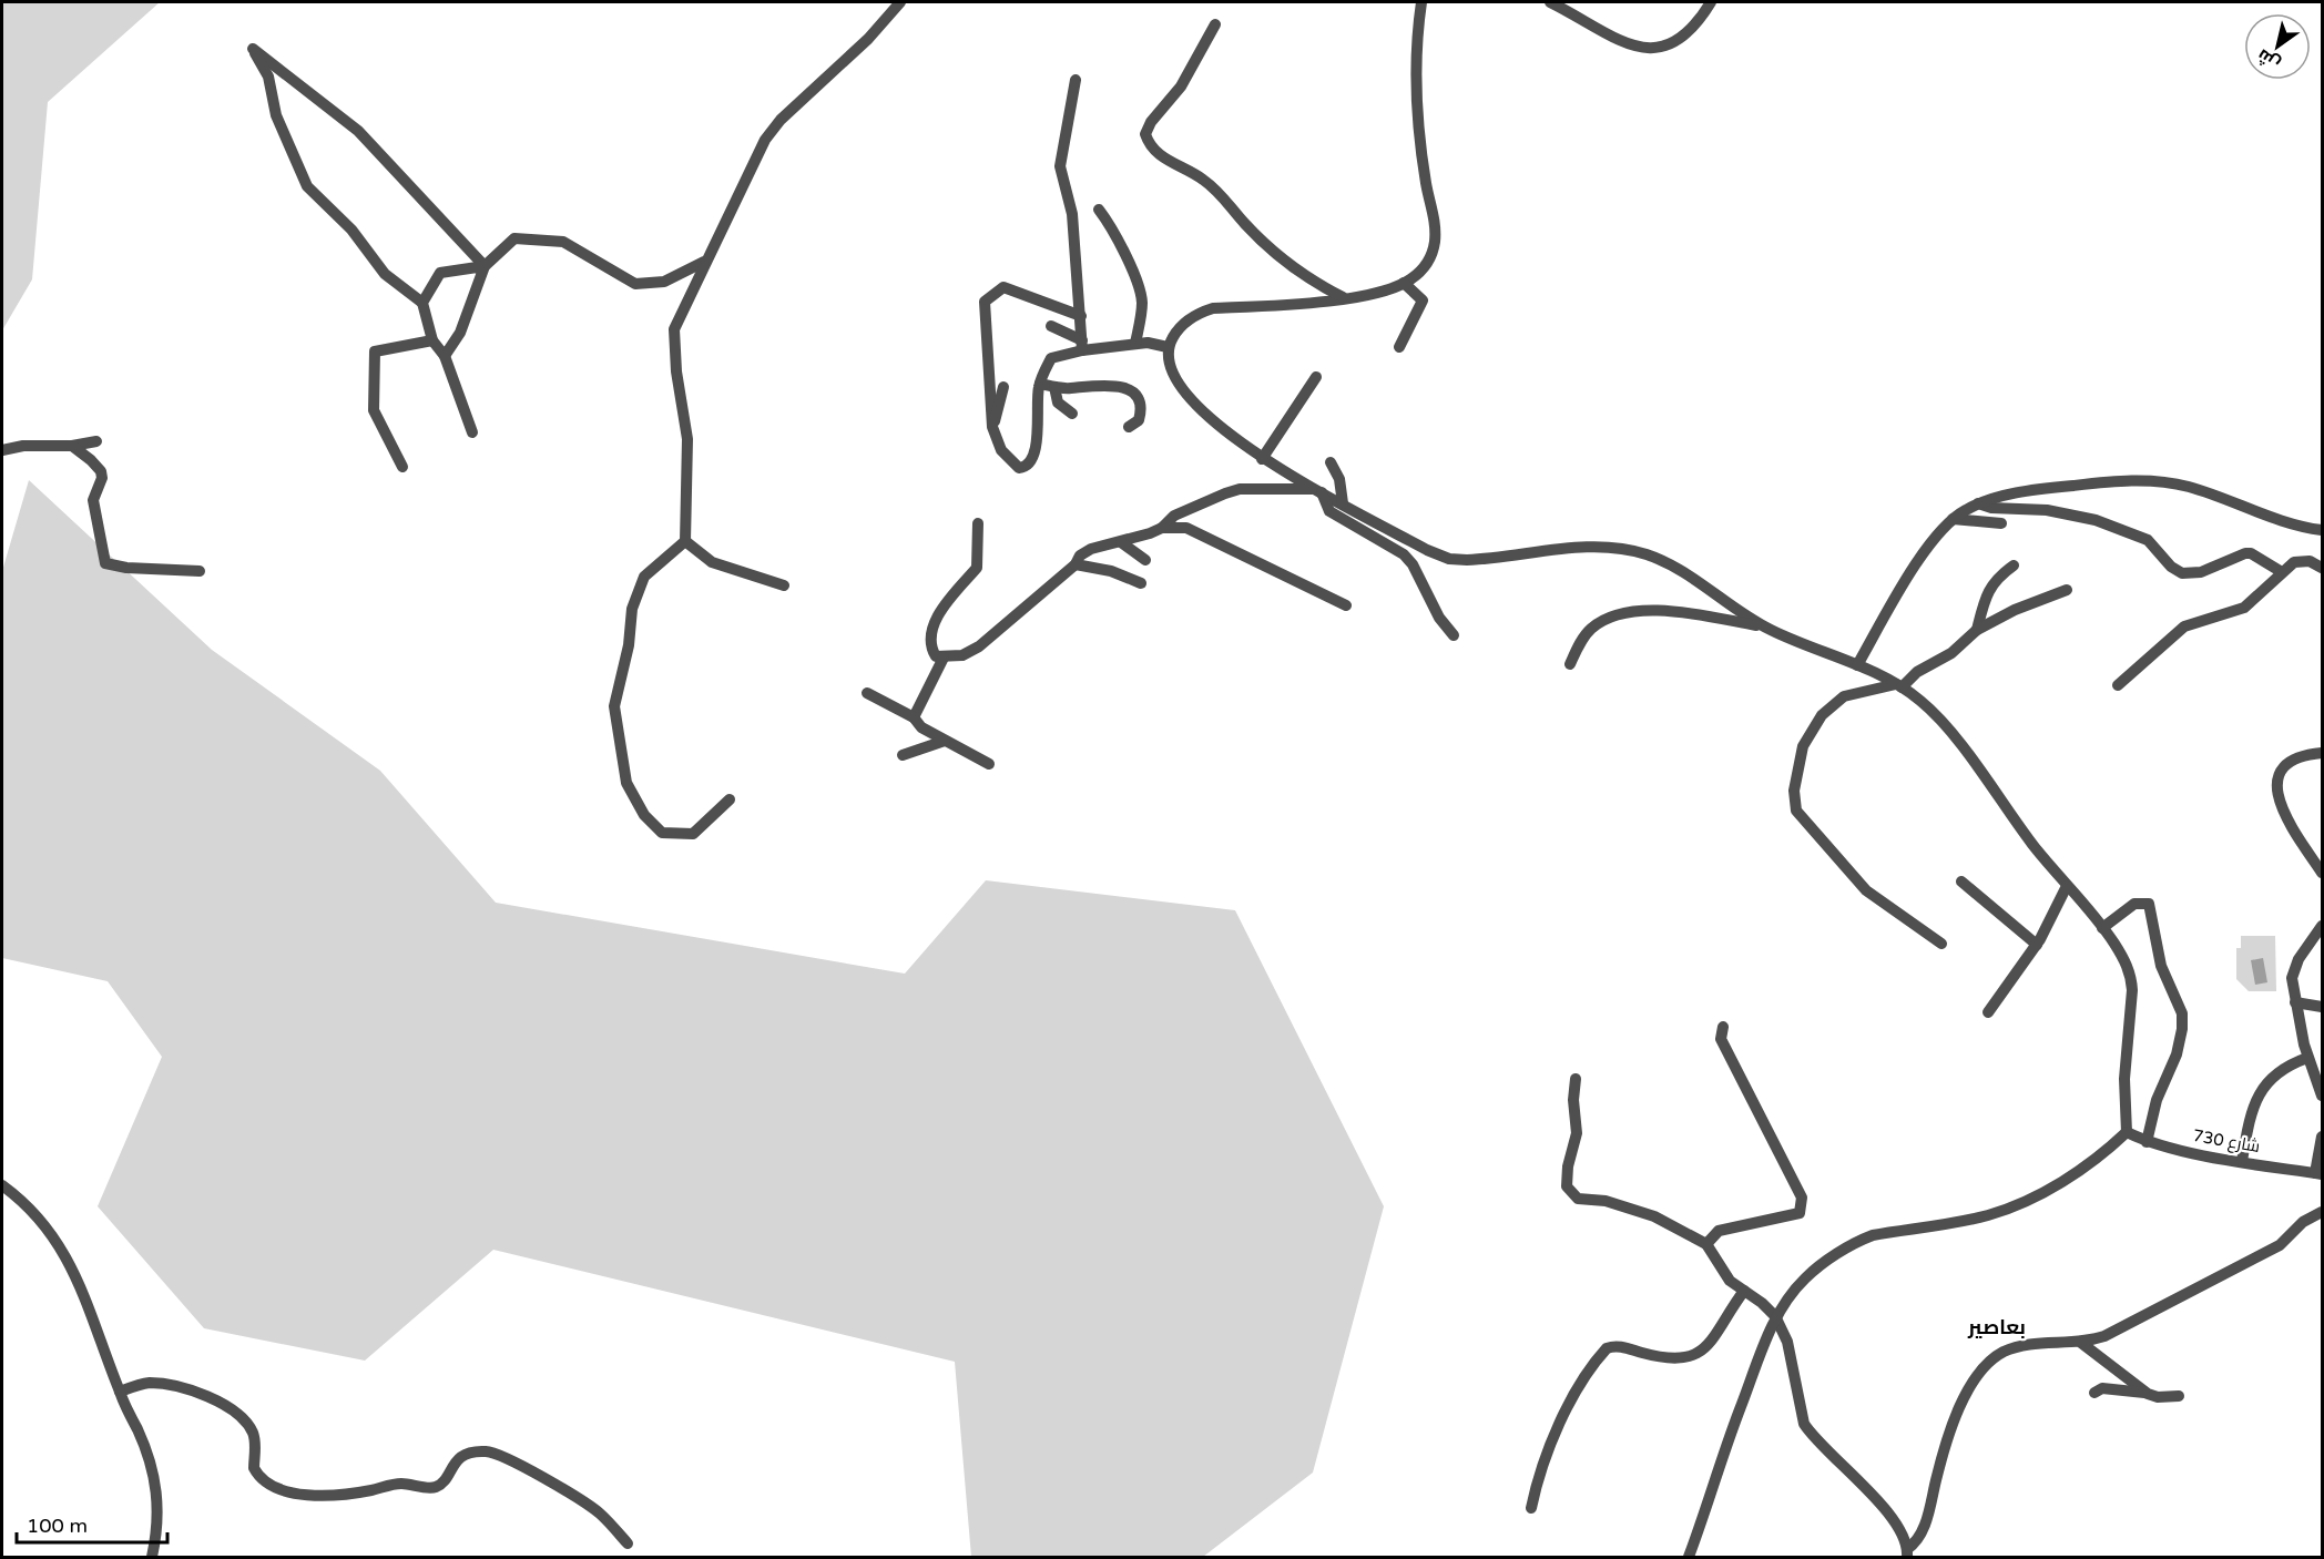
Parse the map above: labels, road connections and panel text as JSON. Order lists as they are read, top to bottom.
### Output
{
  "streets": {
    "street": ["شارع 730"]
  },
  "districts": ["بعاصير"],
  "scale_bar": "100 m",
  "north": "bottom left"
}
